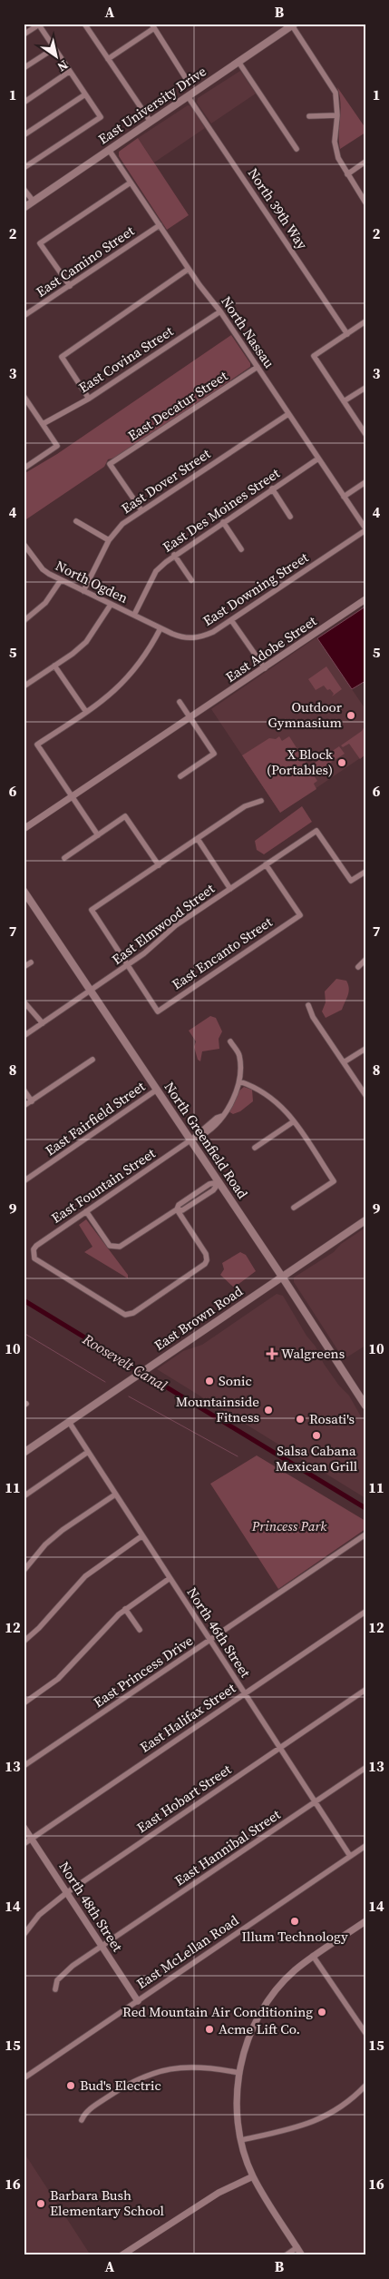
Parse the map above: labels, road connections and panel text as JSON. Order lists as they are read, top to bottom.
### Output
{
  "streets": {
    "main road": ["East University Drive", "North Greenfield Road", "East Brown Road"],
    "street": [
      "North 39th Way",
      "East Camino Street",
      "North Nassau",
      "East Covina Street",
      "East Decatur Street",
      "East Dover Street",
      "East Des Moines Street",
      "North Ogden",
      "East Downing Street",
      "East Adobe Street",
      "East Elmwood Street",
      "East Encanto Street",
      "East Fairfield Street",
      "East Fountain Street",
      "North 46th Street",
      "East Princess Drive",
      "East Halifax Street",
      "East Hobart Street",
      "East Hannibal Street",
      "North 48th Street",
      "East McLellan Road"
    ]
  },
  "crossings": [
    ["East University Drive", "North 39th Way"],
    ["East University Drive", "North Nassau"],
    ["East Camino Street", "North Nassau"],
    ["North Nassau", "East Covina Street"],
    ["North Nassau", "East Decatur Street"],
    ["North Nassau", "East Dover Street"],
    ["North Nassau", "East Des Moines Street"],
    ["North Nassau", "East Downing Street"],
    ["East Decatur Street", "East Dover Street"],
    ["East Dover Street", "North Ogden"],
    ["East Des Moines Street", "North Ogden"],
    ["North Ogden", "East Downing Street"],
    ["East Elmwood Street", "East Encanto Street"],
    ["East Elmwood Street", "North Greenfield Road"],
    ["East Fairfield Street", "North Greenfield Road"],
    ["North Greenfield Road", "East Fountain Street"],
    ["North Greenfield Road", "East Brown Road"],
    ["East Brown Road", "North 46th Street"],
    ["North 46th Street", "East Princess Drive"],
    ["North 46th Street", "East Halifax Street"],
    ["North 46th Street", "East Hobart Street"],
    ["North 46th Street", "East Hannibal Street"],
    ["North 46th Street", "East McLellan Road"],
    ["East Halifax Street", "North 48th Street"],
    ["East Hobart Street", "North 48th Street"],
    ["East Hannibal Street", "North 48th Street"],
    ["North 48th Street", "East McLellan Road"]
  ],
  "water": ["Roosevelt Canal"],
  "parks": ["Princess Park"],
  "places": {
    "other": [
      "Outdoor Gymnasium",
      "X Block (Portables)",
      "Sonic",
      "Mountainside Fitness",
      "Rosati's",
      "Salsa Cabana Mexican Grill",
      "Illum Technology",
      "Red Mountain Air Conditioning",
      "Acme Lift Co.",
      "Bud's Electric",
      "Barbara Bush Elementary School"
    ],
    "health": ["Walgreens"]
  },
  "north": "bottom right",
  "grid": {
    "columns": ["A", "B"],
    "rows": [
      "1",
      "2",
      "3",
      "4",
      "5",
      "6",
      "7",
      "8",
      "9",
      "10",
      "11",
      "12",
      "13",
      "14",
      "15",
      "16"
    ]
  }
}
